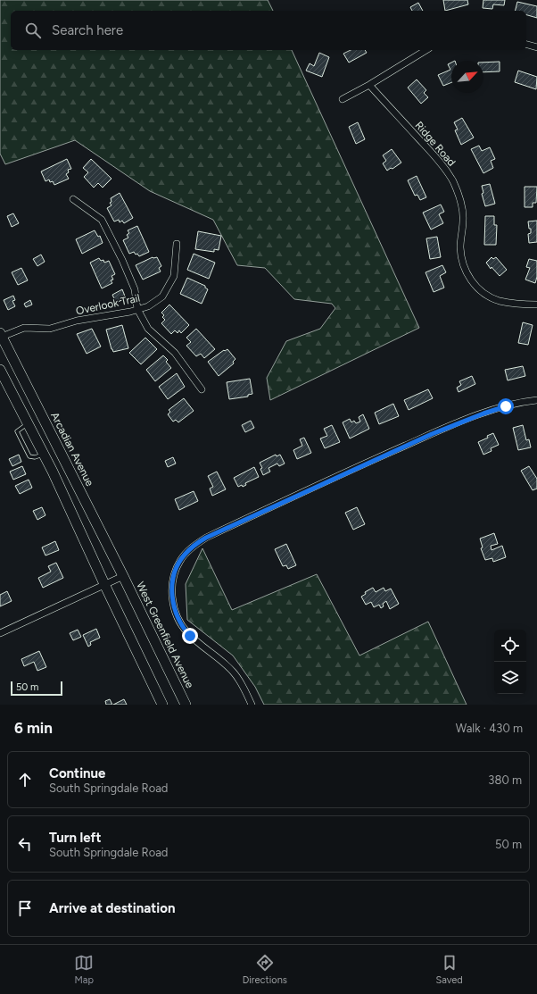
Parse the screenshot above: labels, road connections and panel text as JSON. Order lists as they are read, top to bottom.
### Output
{
  "streets": {
    "main road": ["Arcadian Avenue", "West Greenfield Avenue"],
    "street": ["Ridge Road", "Overlook Trail"]
  },
  "crossings": [
    ["Overlook Trail", "Arcadian Avenue"],
    ["Arcadian Avenue", "West Greenfield Avenue"]
  ],
  "scale_bar": "50 m",
  "north": "top right",
  "page": {
    "search": "Search here",
    "scale": "50 m",
    "heading": ["6 min", "Walk · 430 m"],
    "list": [
      ["Continue", "South Springdale Road", "380 m"],
      ["Turn left", "South Springdale Road", "50 m"],
      "Arrive at destination"
    ],
    "nav": ["Map", "Directions", "Saved"]
  }
}
